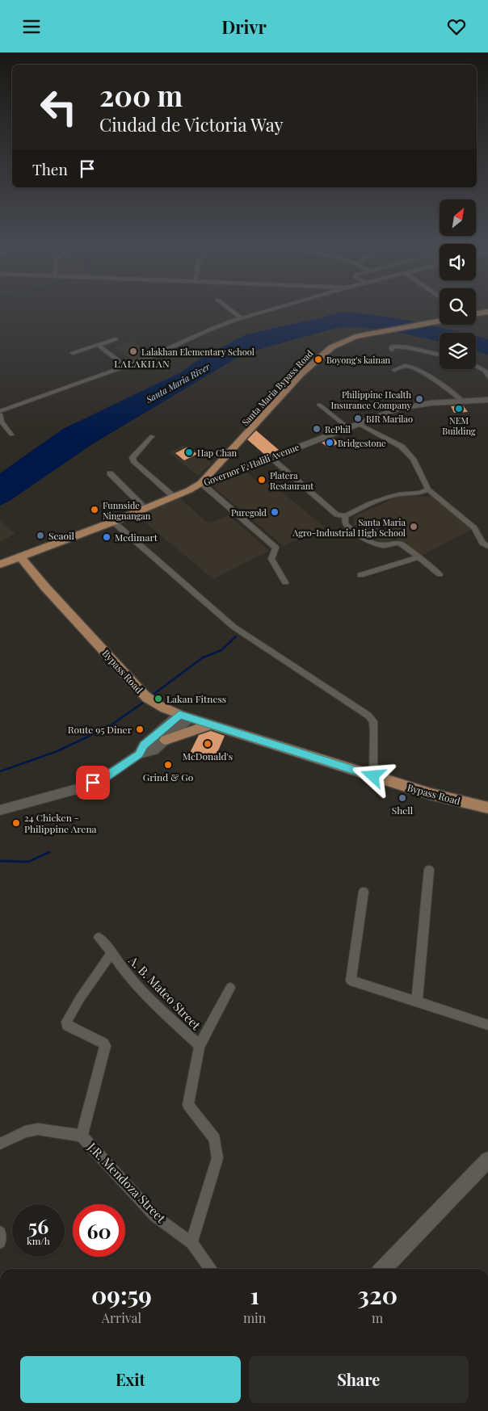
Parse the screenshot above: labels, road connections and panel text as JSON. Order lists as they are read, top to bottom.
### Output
{
  "streets": {
    "main road": ["Santa Maria Bypass Road", "Governor F. Halili Avenue", "Bypass Road"],
    "street": ["A. B. Mateo Street", "J.R. Mendoza Street"]
  },
  "crossings": [
    ["Santa Maria Bypass Road", "Governor F. Halili Avenue"],
    ["Governor F. Halili Avenue", "Bypass Road"]
  ],
  "districts": ["LALAKHAN"],
  "water": ["Santa Maria River"],
  "places": [
    "Lalakhan Elementary School",
    "Boyong's kainan",
    "Philippine Health Insurance Company",
    "NEM Building",
    "BIR Marilao",
    "RePhil",
    "Bridgestone",
    "Hap Chan",
    "Platera Restaurant",
    "Funnside Ningnangan",
    "Puregold",
    "Santa Maria Agro-Industrial High School",
    "Seaoil",
    "Medimart",
    "Lakan Fitness",
    "Route 95 Diner",
    "McDonald's",
    "Grind & Go",
    "Shell",
    "24 Chicken - Philippine Arena"
  ],
  "north": "top right",
  "page": {
    "header": "Drivr",
    "turn": ["200 m", "Ciudad de Victoria Way"],
    "then": "Then",
    "speed": "56 km/h",
    "limit": "60",
    "eta": [
      "09:59",
      "Arrival",
      "1",
      "min",
      "320",
      "m"
    ],
    "buttons": ["Exit", "Share"]
  }
}
